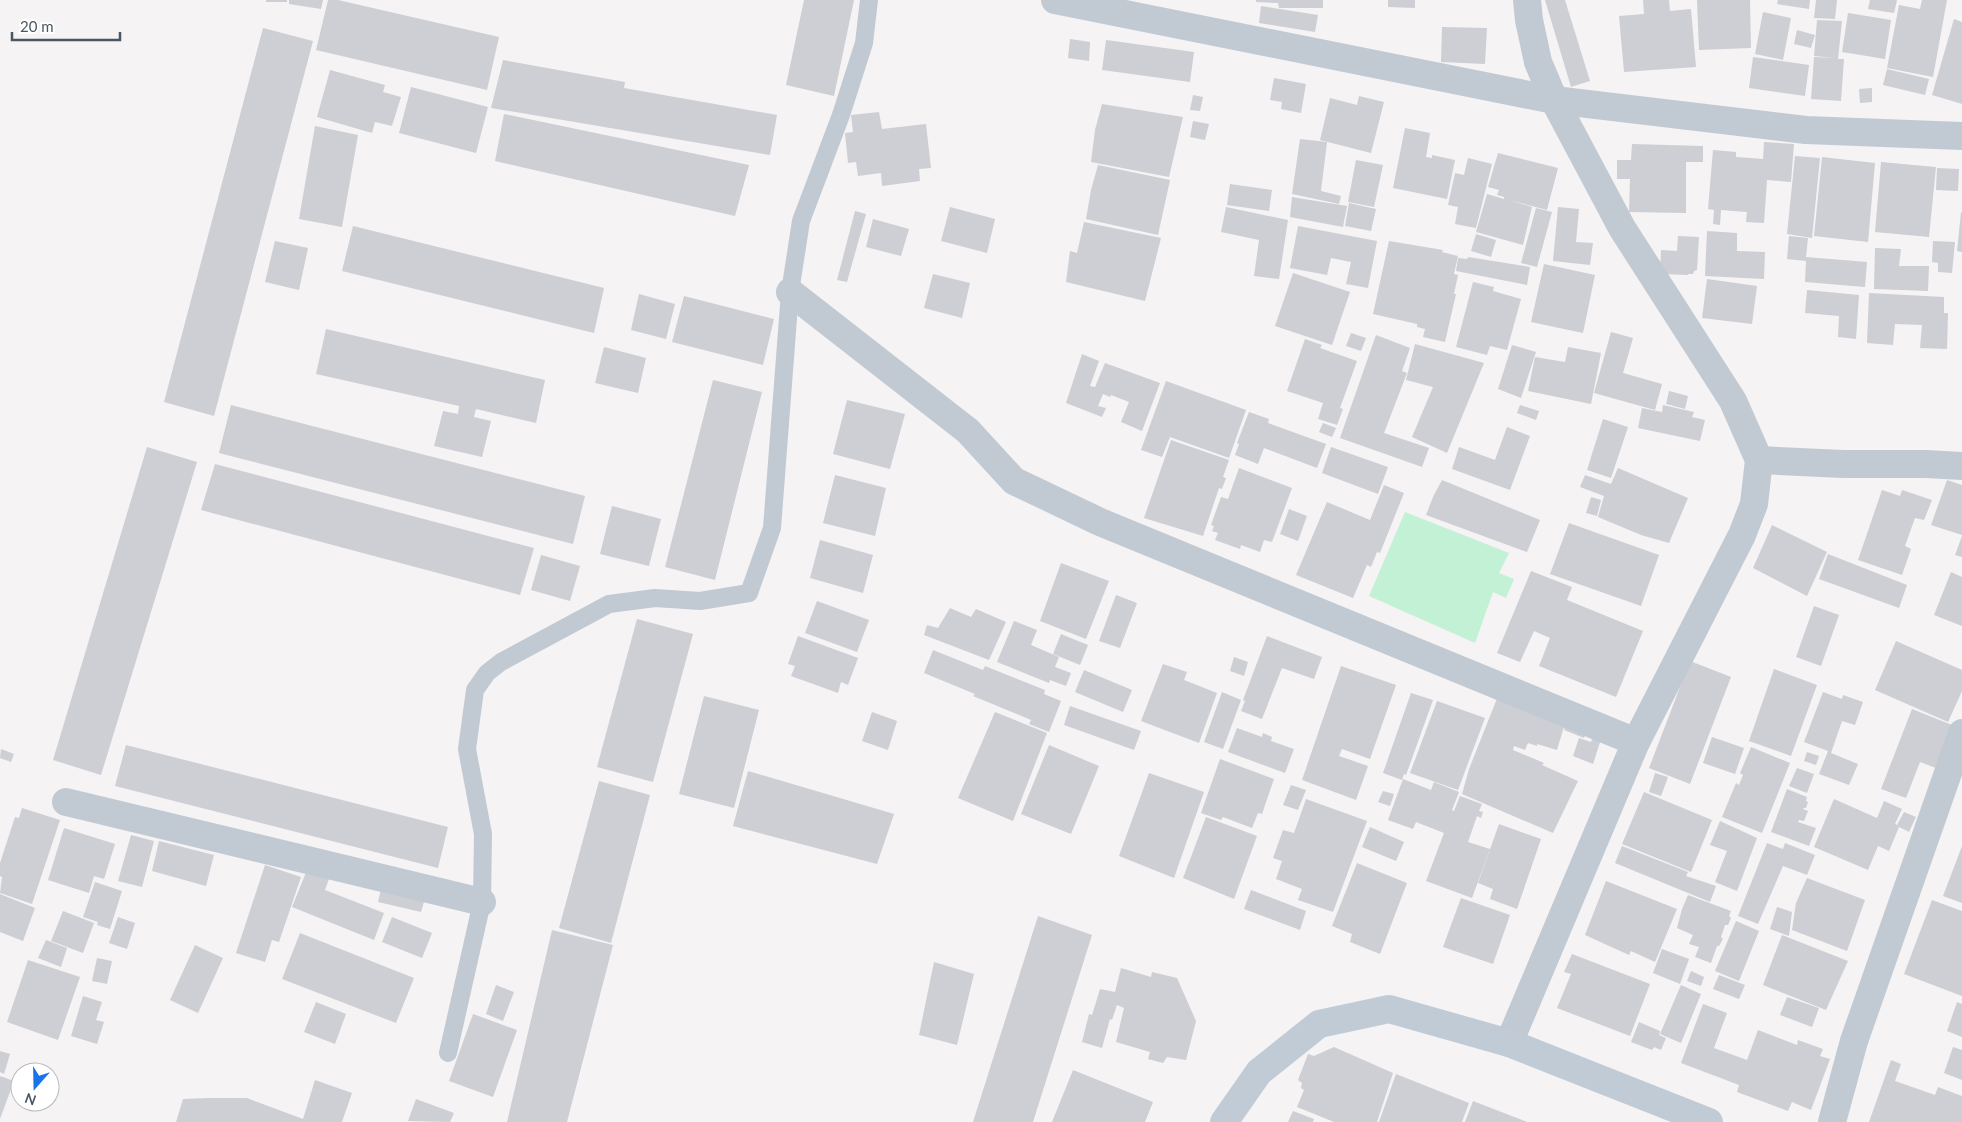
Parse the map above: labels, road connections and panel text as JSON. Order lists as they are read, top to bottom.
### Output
{
  "scale_bar": "20 m",
  "north": "bottom"
}
